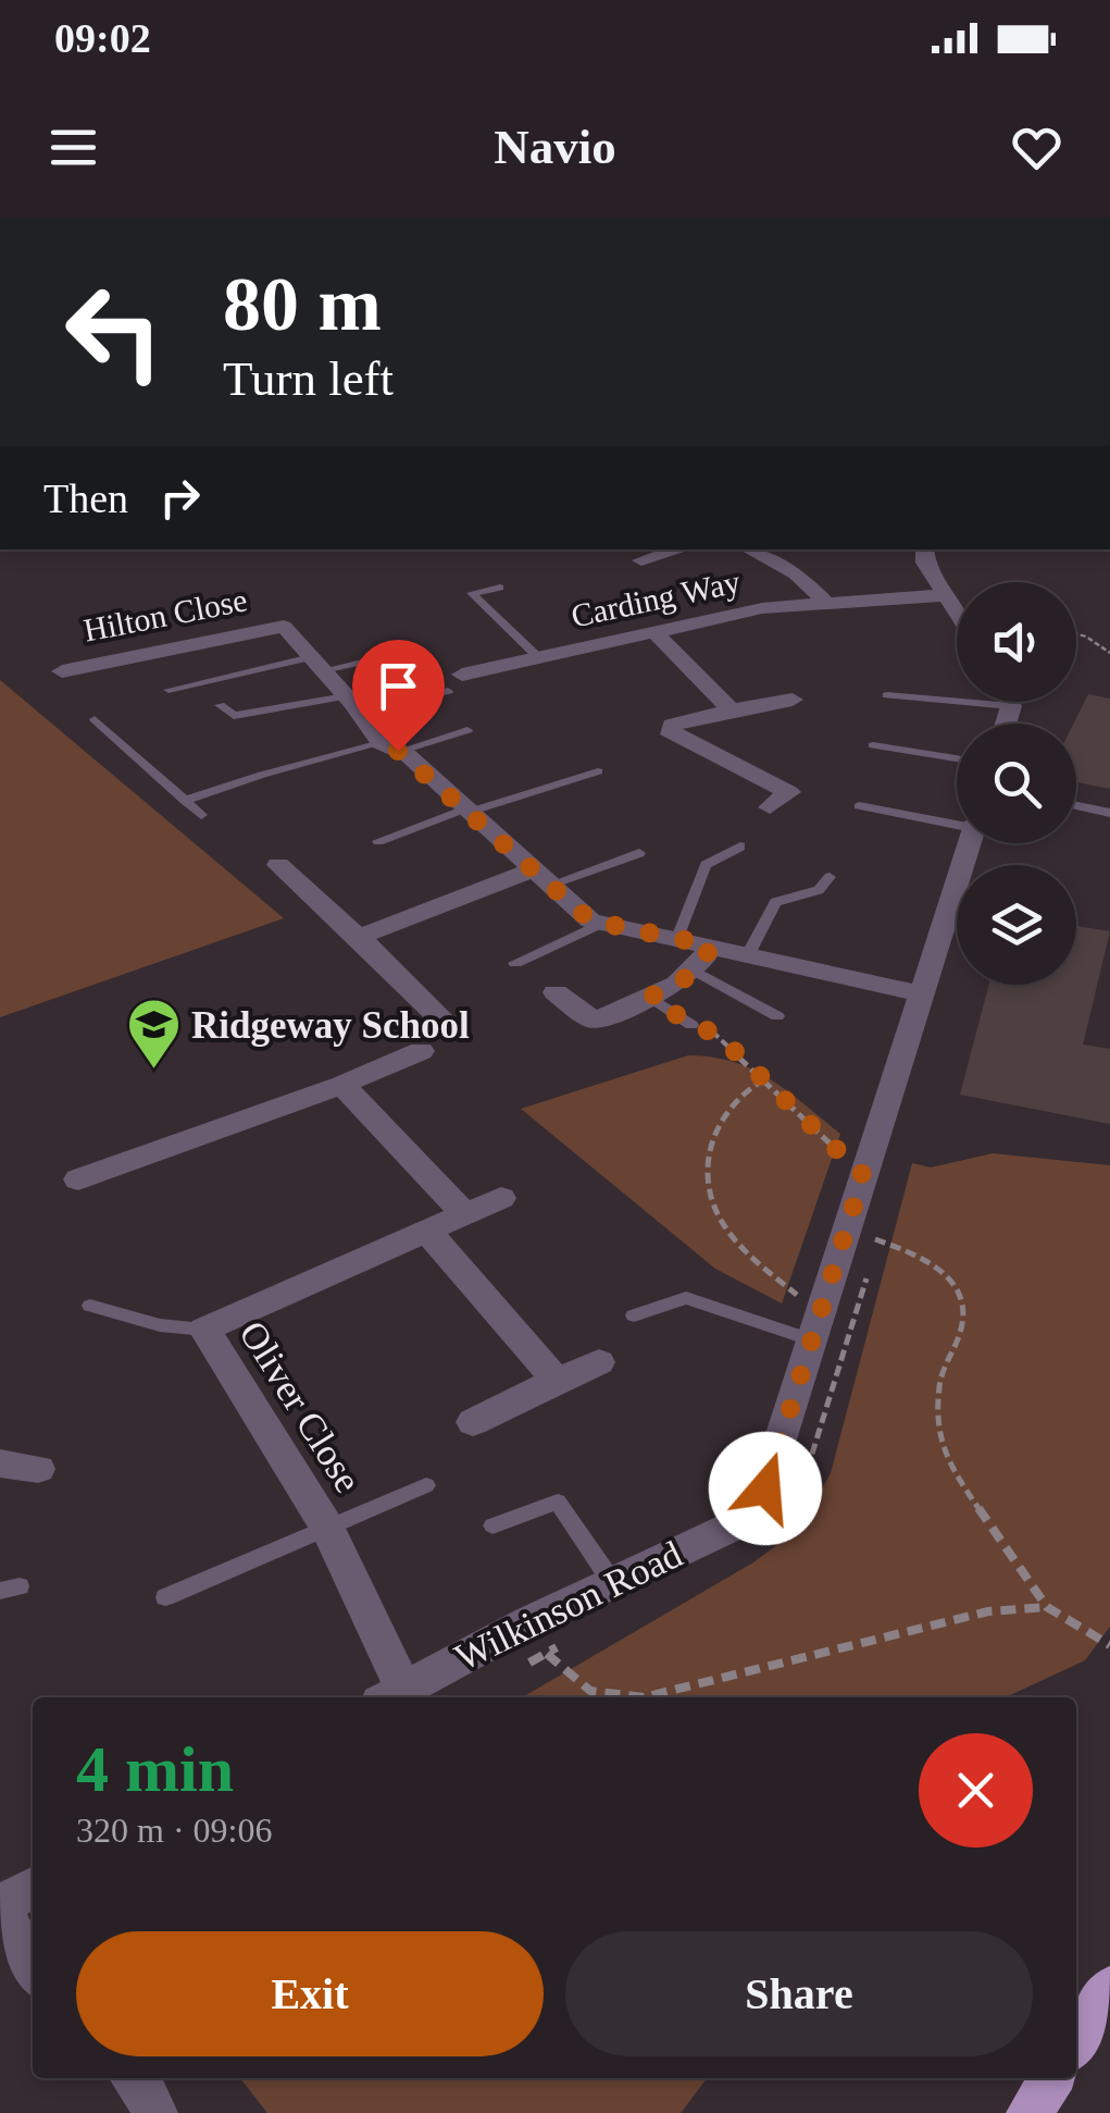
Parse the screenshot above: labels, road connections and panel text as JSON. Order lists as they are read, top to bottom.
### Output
{
  "streets": {
    "street": [
      "Carding Way",
      "Hilton Close",
      "Oliver Close",
      "Wilkinson Road"
    ]
  },
  "crossings": [
    ["Hilton Close", "Wilkinson Road"],
    ["Oliver Close", "Wilkinson Road"]
  ],
  "places": {
    "school or university": ["Ridgeway School"]
  },
  "page": {
    "status": "09:02",
    "header": "Navio",
    "turn": ["80 m", "Turn left"],
    "then": "Then",
    "heading": ["4 min", "320 m · 09:06"],
    "buttons": ["Exit", "Share"]
  }
}
